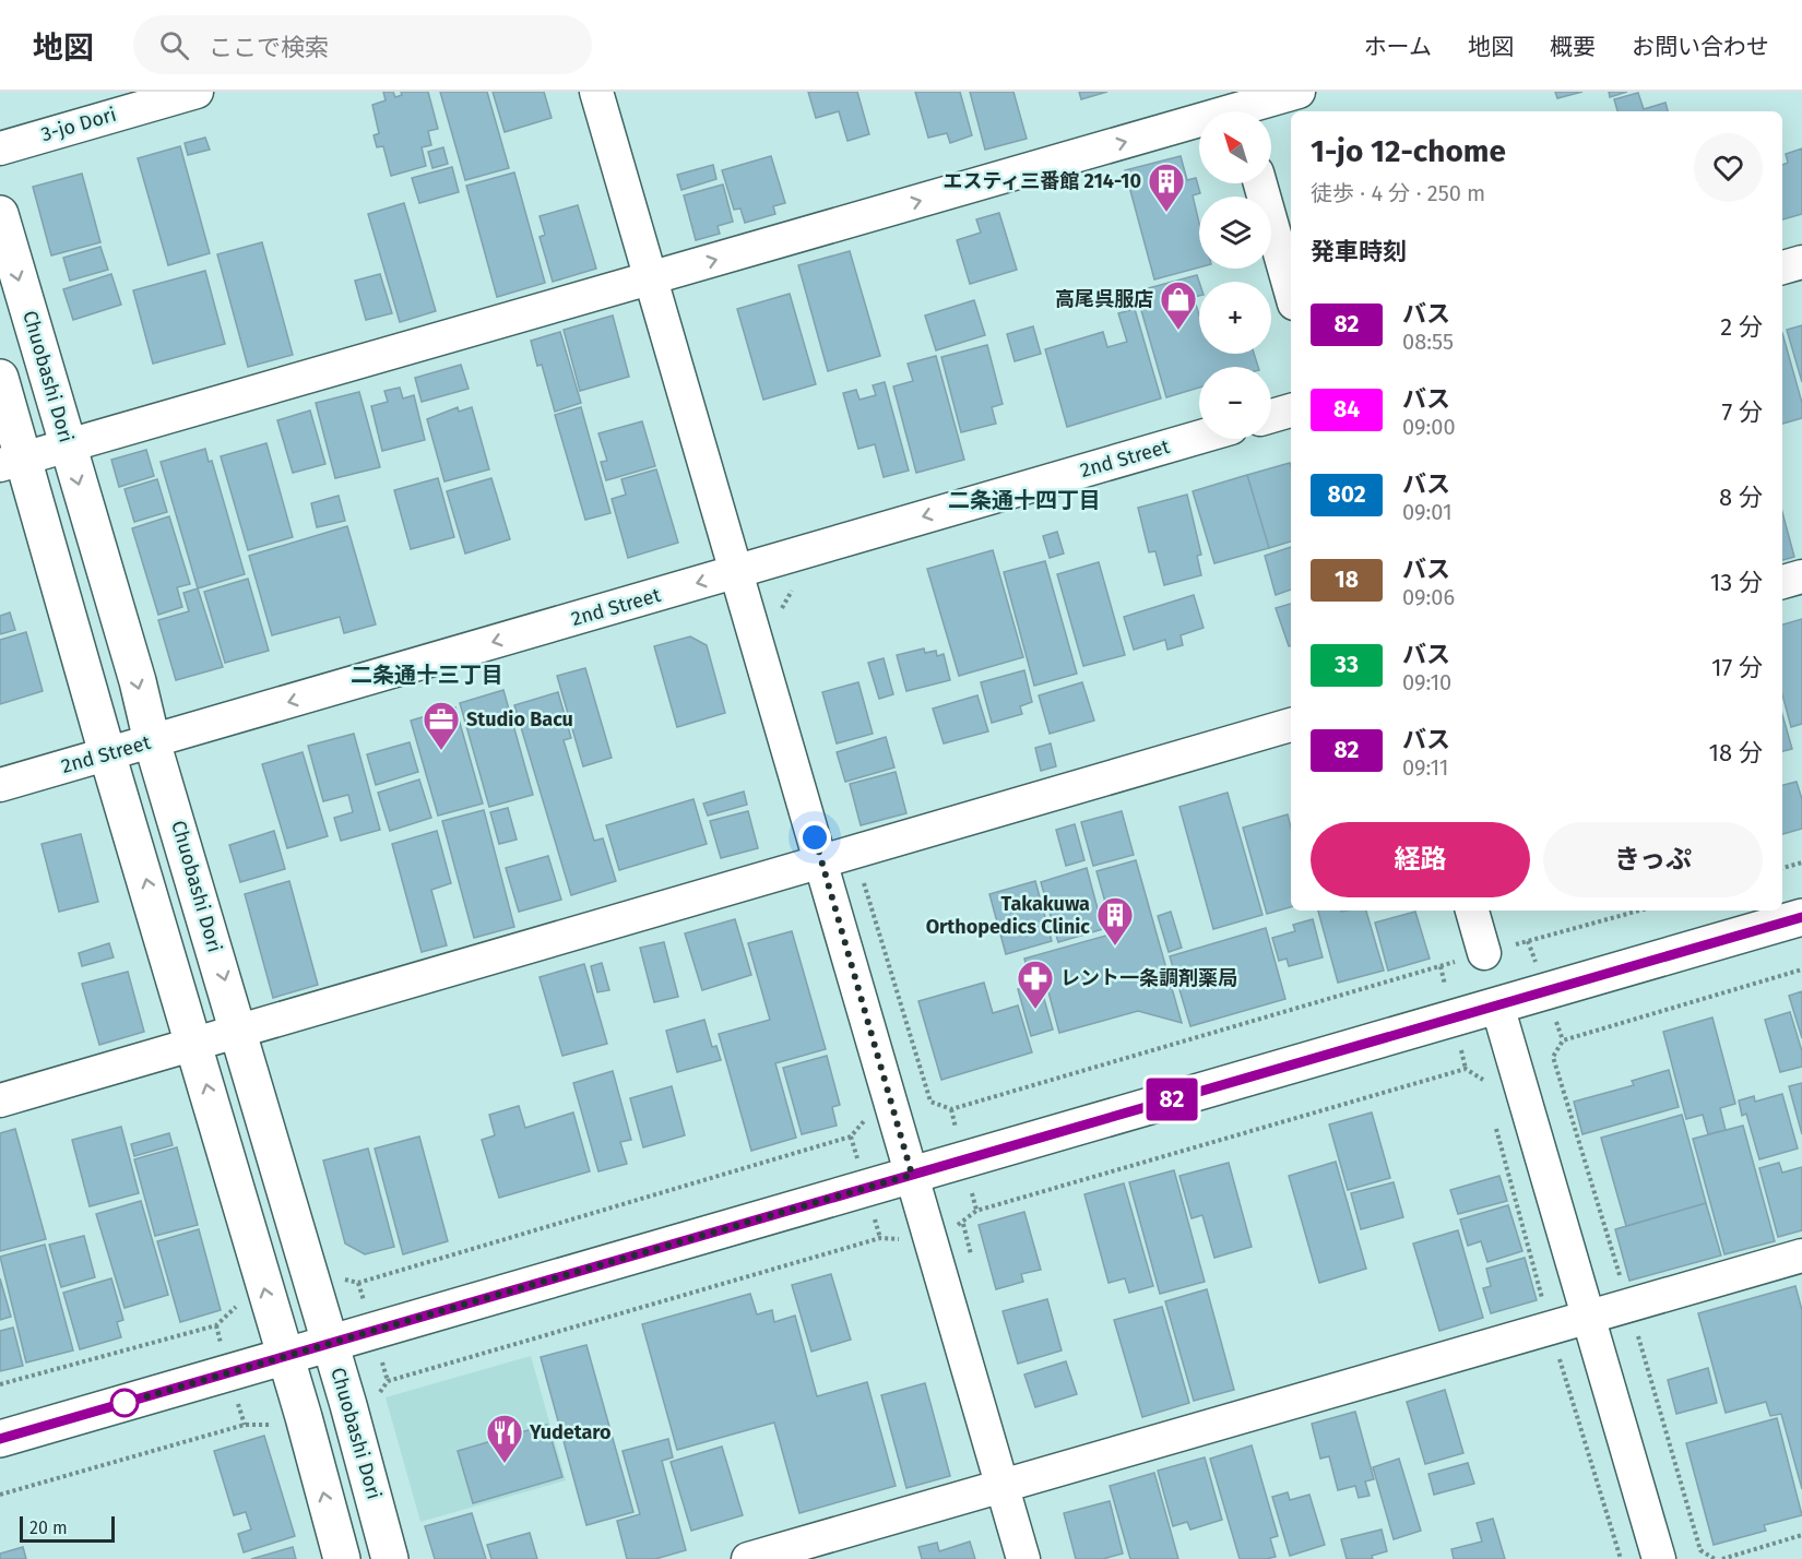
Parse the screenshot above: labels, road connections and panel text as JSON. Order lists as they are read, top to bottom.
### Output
{
  "streets": {
    "street": ["3-jo Dori", "Chuobashi Dori", "2nd Street"]
  },
  "crossings": [
    ["Chuobashi Dori", "2nd Street"]
  ],
  "one_way": ["2nd Street"],
  "districts": ["二条通十四丁目", "二条通十三丁目"],
  "places": {
    "building": ["エスティ三番館 214-10", "Takakuwa Orthopedics Clinic"],
    "shop": ["高尾呉服店"],
    "office": ["Studio Bacu"],
    "pharmacy": ["レント一条調剤薬局"],
    "restaurant": ["Yudetaro"]
  },
  "lines": ["bus line 82"],
  "scale_bar": "20 m",
  "north": "top left",
  "page": {
    "header": "地図",
    "search": "ここで検索",
    "nav": [
      "ホーム",
      "地図",
      "概要",
      "お問い合わせ"
    ],
    "on_map": "82",
    "map_buttons": ["+", "−"],
    "heading": [
      ["1-jo 12-chome", "徒歩 · 4 分 · 250 m"],
      "発車時刻"
    ],
    "list": [
      {
        "mark": "82",
        "name": "バス",
        "note": "08:55",
        "value": "2 分"
      },
      {
        "mark": "84",
        "name": "バス",
        "note": "09:00",
        "value": "7 分"
      },
      {
        "mark": "802",
        "name": "バス",
        "note": "09:01",
        "value": "8 分"
      },
      {
        "mark": "18",
        "name": "バス",
        "note": "09:06",
        "value": "13 分"
      },
      {
        "mark": "33",
        "name": "バス",
        "note": "09:10",
        "value": "17 分"
      },
      {
        "mark": "82",
        "name": "バス",
        "note": "09:11",
        "value": "18 分"
      }
    ],
    "buttons": ["経路", "きっぷ"],
    "scale": "20 m"
  }
}
